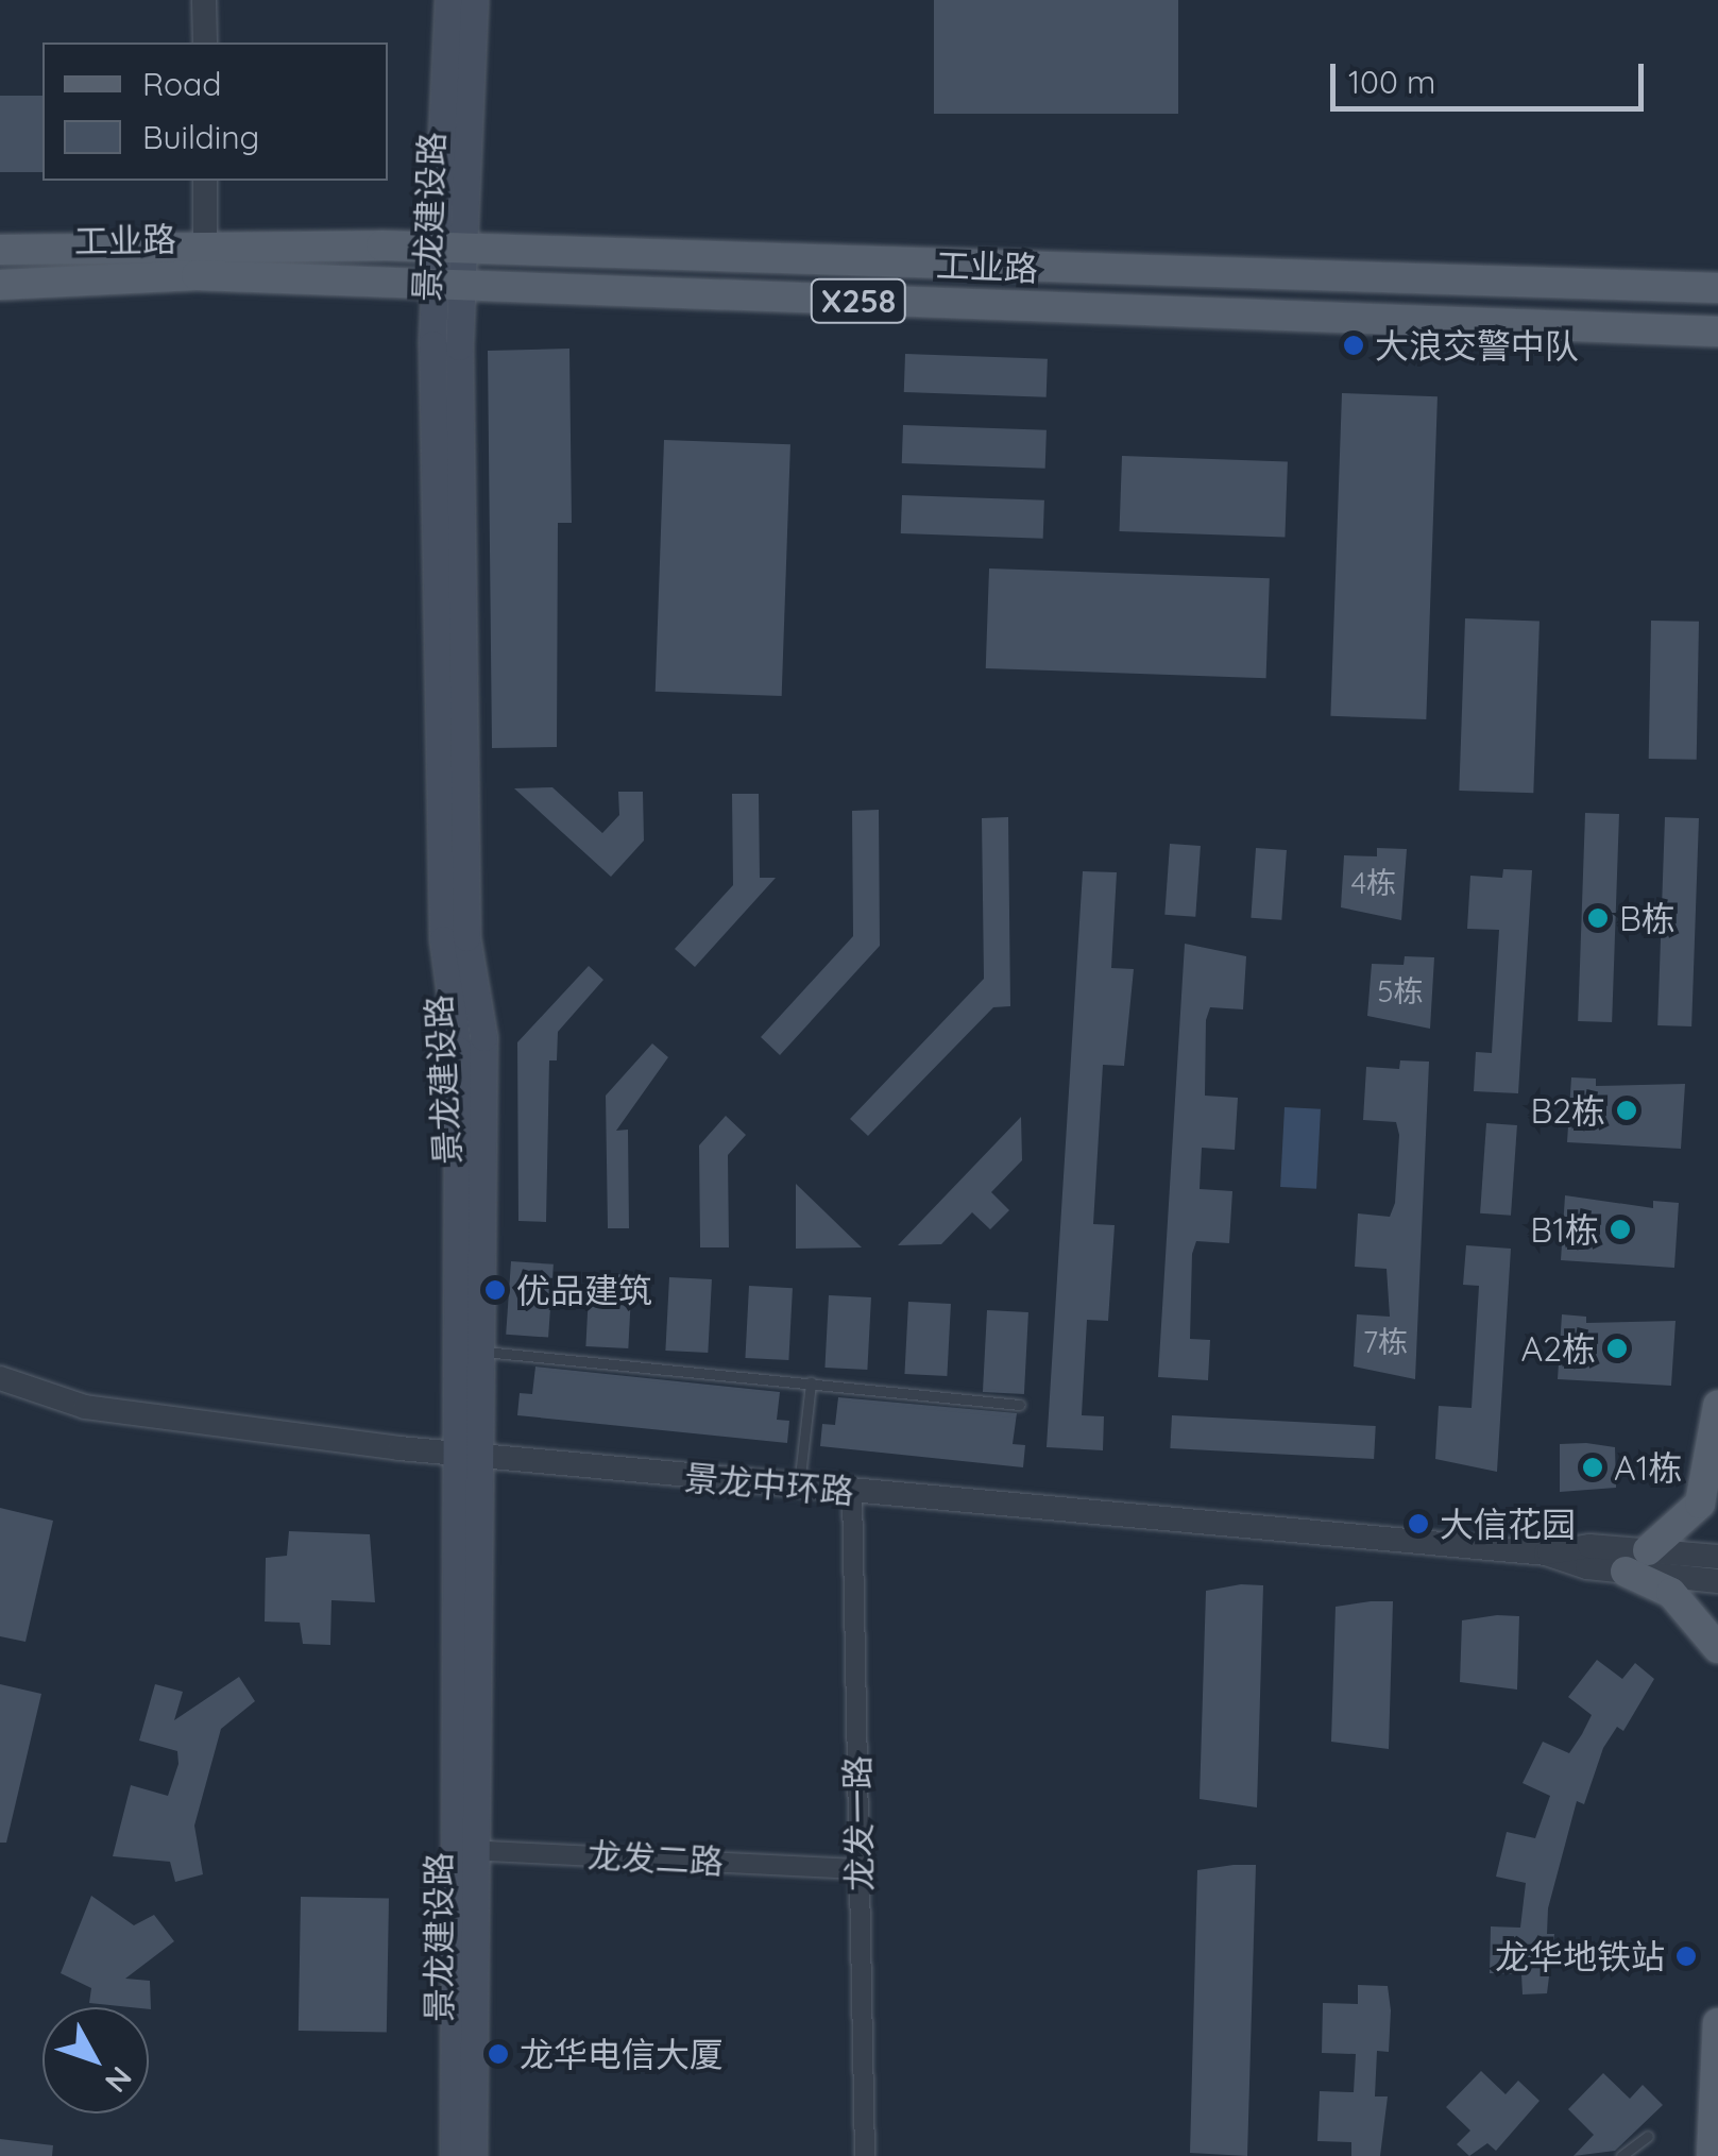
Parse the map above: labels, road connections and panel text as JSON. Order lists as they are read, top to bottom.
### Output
{
  "streets": {
    "main road": ["景龙建设路", "工业路", "X258"],
    "street": ["景龙中环路", "龙发一路", "龙发二路"]
  },
  "crossings": [
    ["景龙建设路", "工业路"],
    ["景龙建设路", "景龙中环路"],
    ["景龙建设路", "龙发二路"],
    ["景龙中环路", "龙发一路"],
    ["龙发一路", "龙发二路"]
  ],
  "places": [
    "大浪交警中队",
    "B栋",
    "B2栋",
    "B1栋",
    "优品建筑",
    "A2栋",
    "A1栋",
    "大信花园",
    "龙华地铁站",
    "龙华电信大厦"
  ],
  "house_numbers": ["4栋", "5栋", "7栋"],
  "legend": ["Road", "Building"],
  "scale_bar": "100 m",
  "north": "bottom right"
}
